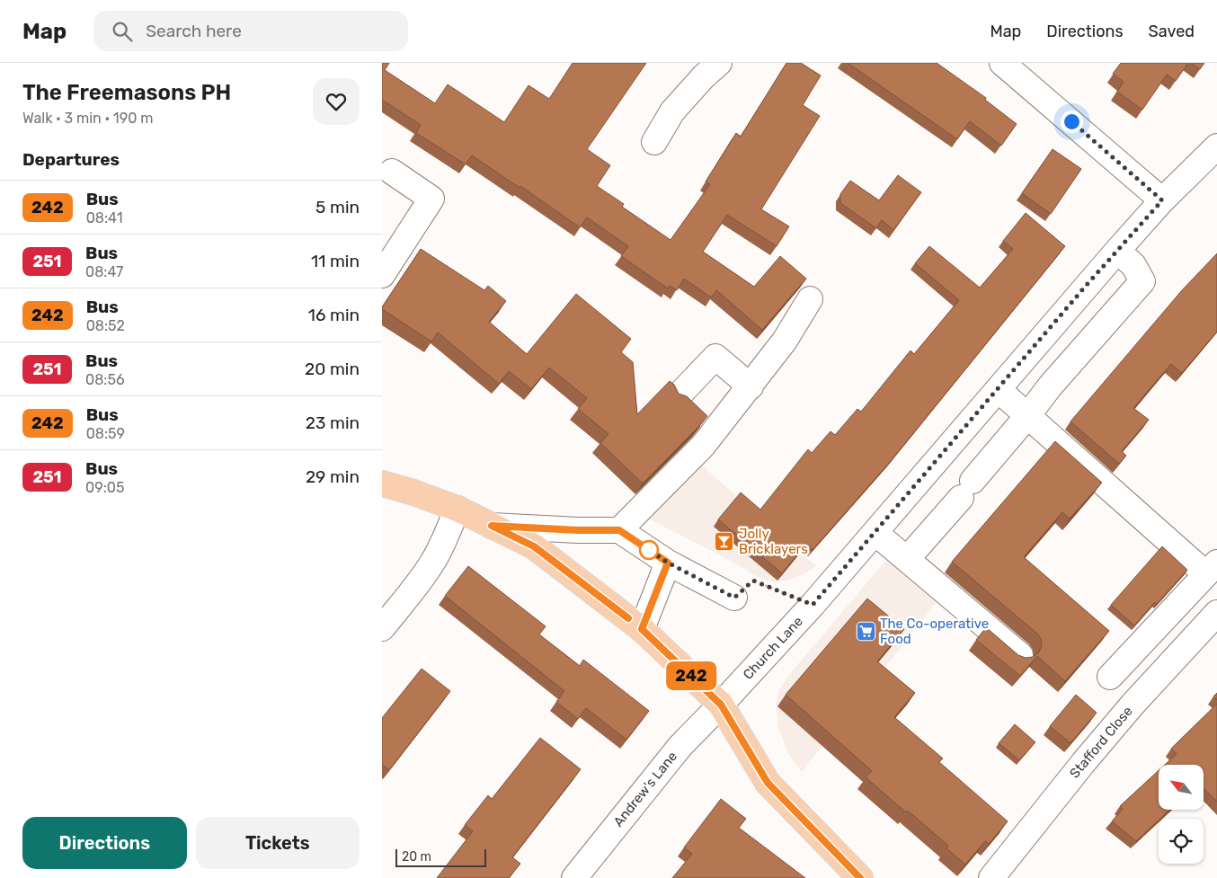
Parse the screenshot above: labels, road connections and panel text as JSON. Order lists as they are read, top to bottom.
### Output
{
  "streets": {
    "street": ["Church Lane", "Stafford Close", "Andrew's Lane"]
  },
  "crossings": [
    ["Church Lane", "Andrew's Lane"]
  ],
  "places": {
    "bar": ["Jolly Bricklayers"],
    "supermarket": ["The Co-operative Food"]
  },
  "lines": ["bus line 242"],
  "scale_bar": "20 m",
  "north": "top left",
  "page": {
    "header": "Map",
    "search": "Search here",
    "nav": ["Map", "Directions", "Saved"],
    "heading": [
      ["The Freemasons PH", "Walk · 3 min · 190 m"],
      "Departures"
    ],
    "on_map": "242",
    "list": [
      {
        "mark": "242",
        "name": "Bus",
        "note": "08:41",
        "value": "5 min"
      },
      {
        "mark": "251",
        "name": "Bus",
        "note": "08:47",
        "value": "11 min"
      },
      {
        "mark": "242",
        "name": "Bus",
        "note": "08:52",
        "value": "16 min"
      },
      {
        "mark": "251",
        "name": "Bus",
        "note": "08:56",
        "value": "20 min"
      },
      {
        "mark": "242",
        "name": "Bus",
        "note": "08:59",
        "value": "23 min"
      },
      {
        "mark": "251",
        "name": "Bus",
        "note": "09:05",
        "value": "29 min"
      }
    ],
    "buttons": ["Directions", "Tickets"],
    "scale": "20 m"
  }
}
